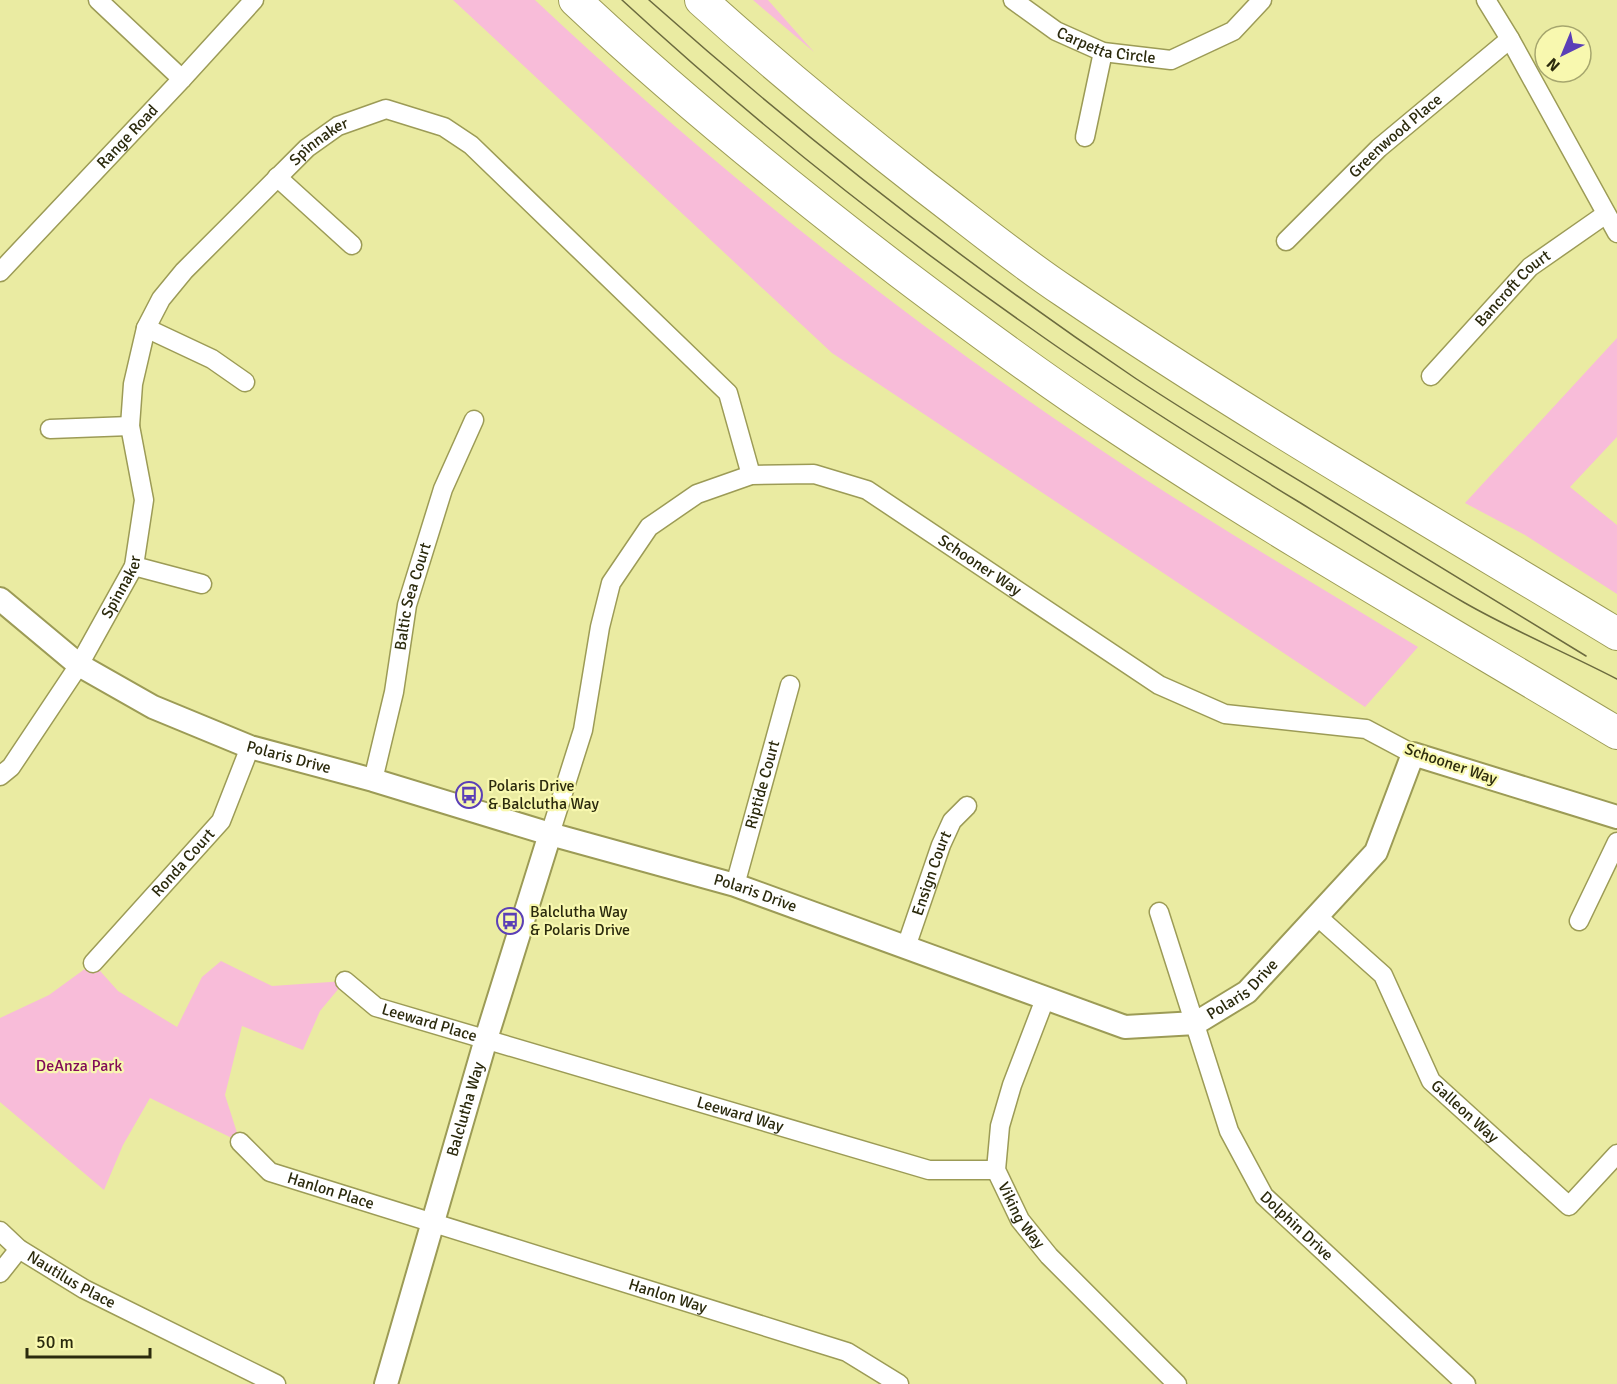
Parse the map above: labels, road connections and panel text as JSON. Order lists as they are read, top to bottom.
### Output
{
  "streets": {
    "street": [
      "Carpetta Circle",
      "Range Road",
      "Greenwood Place",
      "Spinnaker",
      "Bancroft Court",
      "Schooner Way",
      "Baltic Sea Court",
      "Polaris Drive",
      "Riptide Court",
      "Ronda Court",
      "Ensign Court",
      "Leeward Place",
      "Balclutha Way",
      "Galleon Way",
      "Leeward Way",
      "Hanlon Place",
      "Viking Way",
      "Dolphin Drive",
      "Nautilus Place",
      "Hanlon Way"
    ]
  },
  "crossings": [
    ["Spinnaker", "Schooner Way"],
    ["Spinnaker", "Polaris Drive"],
    ["Schooner Way", "Polaris Drive"],
    ["Schooner Way", "Balclutha Way"],
    ["Baltic Sea Court", "Polaris Drive"],
    ["Polaris Drive", "Riptide Court"],
    ["Polaris Drive", "Ronda Court"],
    ["Polaris Drive", "Ensign Court"],
    ["Polaris Drive", "Balclutha Way"],
    ["Polaris Drive", "Galleon Way"],
    ["Polaris Drive", "Viking Way"],
    ["Polaris Drive", "Dolphin Drive"],
    ["Leeward Place", "Balclutha Way"],
    ["Leeward Place", "Leeward Way"],
    ["Balclutha Way", "Leeward Way"],
    ["Balclutha Way", "Hanlon Place"],
    ["Balclutha Way", "Hanlon Way"],
    ["Leeward Way", "Viking Way"],
    ["Hanlon Place", "Hanlon Way"]
  ],
  "parks": ["DeAnza Park"],
  "places": {
    "bus stop": ["Polaris Drive & Balclutha Way", "Balclutha Way & Polaris Drive"]
  },
  "scale_bar": "50 m",
  "north": "bottom left"
}
